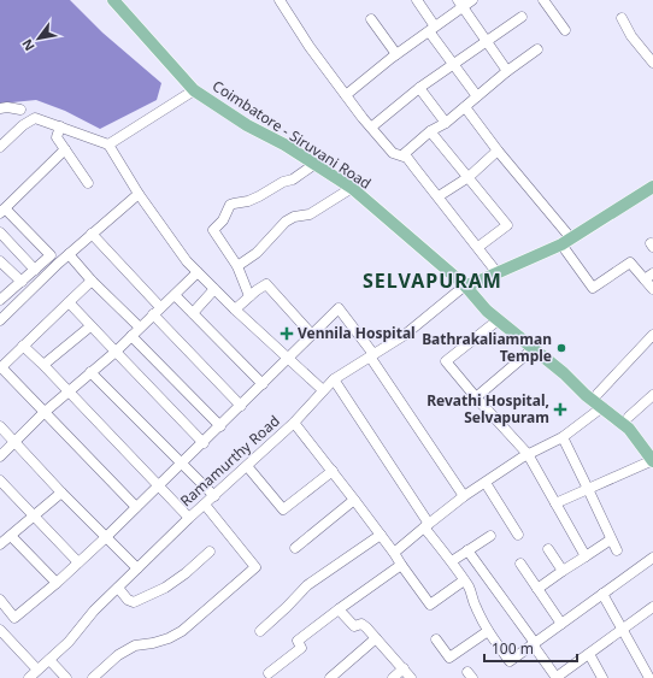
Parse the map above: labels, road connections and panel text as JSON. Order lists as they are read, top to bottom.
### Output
{
  "streets": {
    "main road": ["Coimbatore - Siruvani Road"],
    "street": ["Ramamurthy Road"]
  },
  "crossings": [
    ["Coimbatore - Siruvani Road", "Ramamurthy Road"]
  ],
  "districts": ["SELVAPURAM"],
  "places": {
    "health": ["Vennila Hospital", "Revathi Hospital, Selvapuram"],
    "other": ["Bathrakaliamman Temple"]
  },
  "scale_bar": "100 m",
  "north": "bottom left"
}
